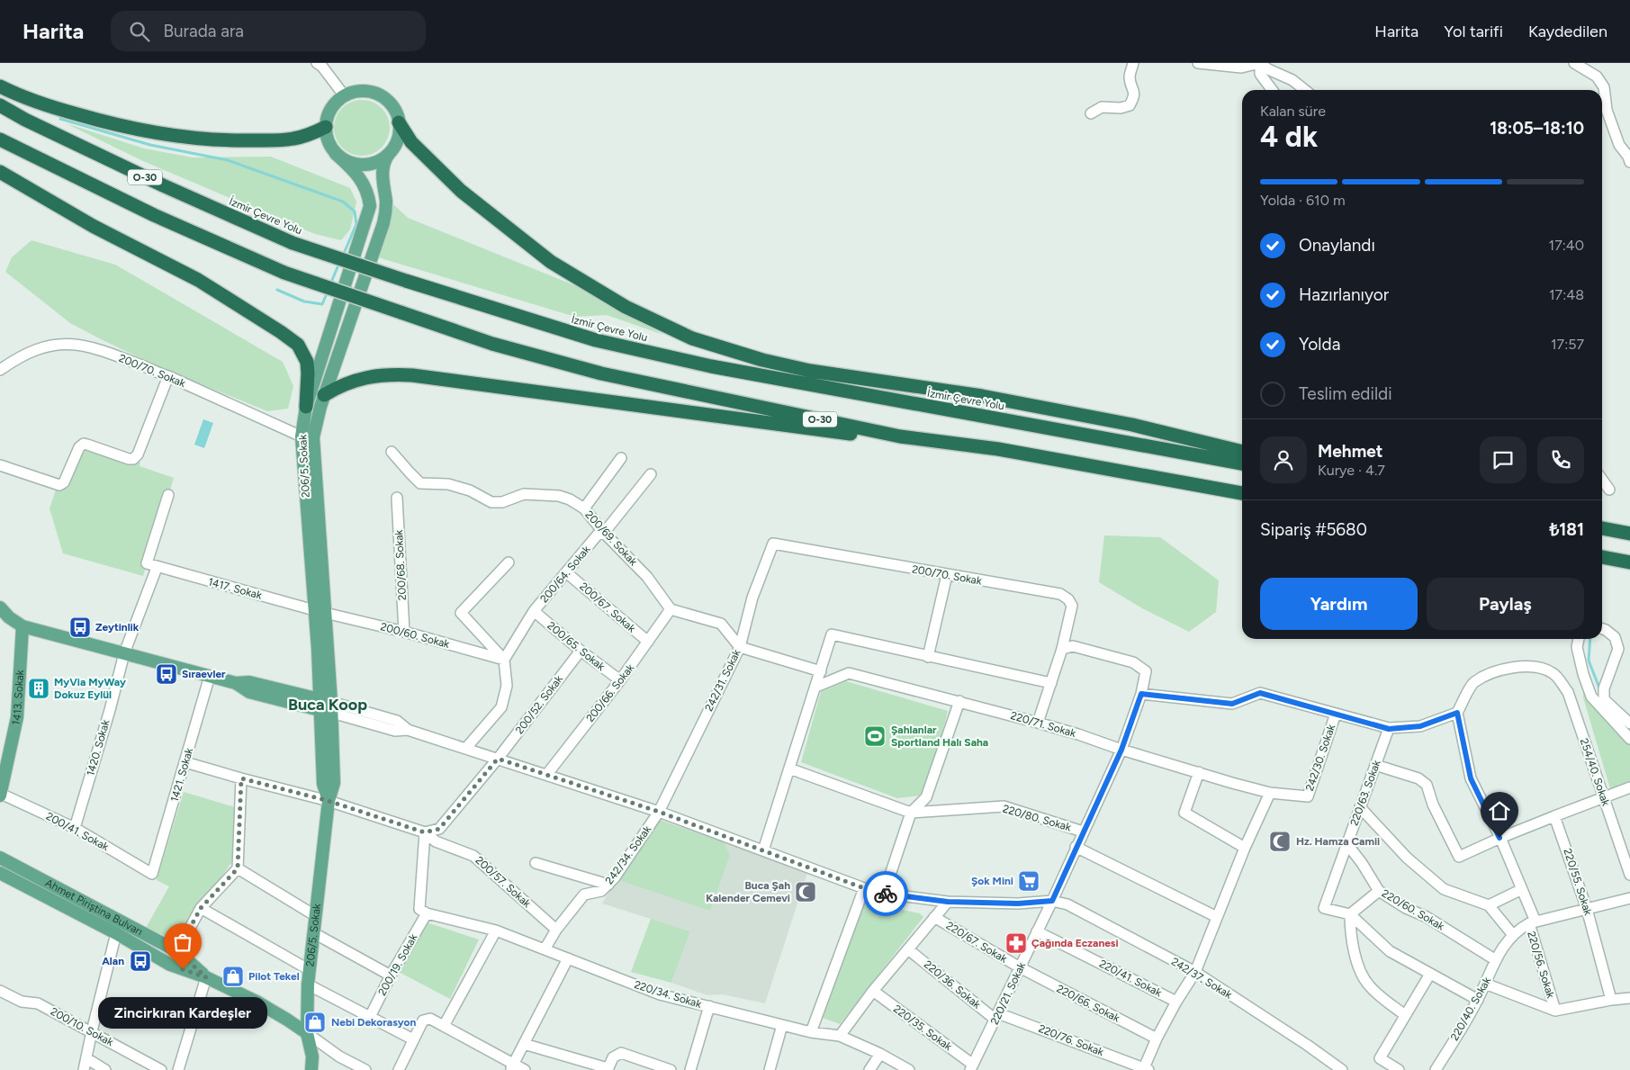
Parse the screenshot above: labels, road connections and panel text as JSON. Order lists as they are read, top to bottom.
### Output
{
  "streets": {
    "highway": ["O-30", "İzmir Çevre Yolu"],
    "main road": ["206/5. Sokak", "1413. Sokak", "Ahmet Piriştina Bulvarı"],
    "street": [
      "200/70. Sokak",
      "200/69. Sokak",
      "200/68. Sokak",
      "200/64. Sokak",
      "1417. Sokak",
      "200/67. Sokak",
      "200/60. Sokak",
      "200/65. Sokak",
      "242/31. Sokak",
      "200/66. Sokak",
      "200/52. Sokak",
      "220/71. Sokak",
      "1420. Sokak",
      "242/30. Sokak",
      "254/40. Sokak",
      "1421. Sokak",
      "220/63. Sokak",
      "220/80. Sokak",
      "200/41. Sokak",
      "242/34. Sokak",
      "200/57. Sokak",
      "220/55. Sokak",
      "220/60. Sokak",
      "220/67. Sokak",
      "200/19. Sokak",
      "220/56. Sokak",
      "220/41. Sokak",
      "242/37. Sokak",
      "220/36. Sokak",
      "220/21. Sokak",
      "220/34. Sokak",
      "220/66. Sokak",
      "220/40. Sokak",
      "200/10. Sokak",
      "220/35. Sokak",
      "220/76. Sokak"
    ]
  },
  "crossings": [
    ["200/70. Sokak", "206/5. Sokak"],
    ["200/70. Sokak", "242/31. Sokak"],
    ["200/70. Sokak", "220/21. Sokak"],
    ["206/5. Sokak", "1417. Sokak"],
    ["206/5. Sokak", "200/60. Sokak"],
    ["206/5. Sokak", "Ahmet Piriştina Bulvarı"],
    ["200/69. Sokak", "200/64. Sokak"],
    ["200/69. Sokak", "200/66. Sokak"],
    ["200/68. Sokak", "200/60. Sokak"],
    ["200/64. Sokak", "200/67. Sokak"],
    ["200/64. Sokak", "200/60. Sokak"],
    ["200/64. Sokak", "200/65. Sokak"],
    ["1417. Sokak", "200/60. Sokak"],
    ["1417. Sokak", "1420. Sokak"],
    ["200/67. Sokak", "200/66. Sokak"],
    ["200/65. Sokak", "200/66. Sokak"],
    ["200/65. Sokak", "200/52. Sokak"],
    ["242/31. Sokak", "242/34. Sokak"],
    ["1413. Sokak", "200/41. Sokak"],
    ["220/71. Sokak", "242/30. Sokak"],
    ["220/71. Sokak", "220/21. Sokak"],
    ["1420. Sokak", "200/41. Sokak"],
    ["242/30. Sokak", "220/21. Sokak"],
    ["254/40. Sokak", "220/56. Sokak"],
    ["1421. Sokak", "200/41. Sokak"],
    ["220/63. Sokak", "220/60. Sokak"],
    ["220/80. Sokak", "220/21. Sokak"],
    ["242/34. Sokak", "200/57. Sokak"],
    ["220/55. Sokak", "220/56. Sokak"],
    ["220/60. Sokak", "220/40. Sokak"],
    ["220/67. Sokak", "220/21. Sokak"],
    ["220/67. Sokak", "220/66. Sokak"],
    ["200/19. Sokak", "220/34. Sokak"],
    ["220/56. Sokak", "220/40. Sokak"],
    ["220/41. Sokak", "220/21. Sokak"],
    ["242/37. Sokak", "220/21. Sokak"],
    ["220/36. Sokak", "220/21. Sokak"],
    ["220/36. Sokak", "220/76. Sokak"],
    ["220/21. Sokak", "220/66. Sokak"],
    ["220/21. Sokak", "220/35. Sokak"],
    ["220/21. Sokak", "220/76. Sokak"]
  ],
  "districts": ["Buca Koop"],
  "places": {
    "bus stop": ["Zeytinlik", "Sıraevler", "Alan"],
    "building": ["MyVia MyWay Dokuz Eylül"],
    "sports": ["Şahlanlar Sportland Halı Saha"],
    "mosque": ["Hz. Hamza Camii", "Buca Şah Kalender Cemevi"],
    "supermarket": ["Şok Mini"],
    "pharmacy": ["Çağında Eczanesi"],
    "other": ["Zincirkıran Kardeşler"],
    "shop": ["Pilot Tekel", "Nebi Dekorasyon"]
  },
  "page": {
    "header": "Harita",
    "search": "Burada ara",
    "nav": ["Harita", "Yol tarifi", "Kaydedilen"],
    "heading": ["4 dk", "Kalan süre", "18:05–18:10"],
    "panel": [
      "Mehmet",
      "Kurye · 4.7",
      "Sipariş #5680",
      "₺181"
    ],
    "bar": "Yolda · 610 m",
    "list": [
      ["Onaylandı", "17:40"],
      ["Hazırlanıyor", "17:48"],
      ["Yolda", "17:57"],
      "Teslim edildi"
    ],
    "buttons": ["Yardım", "Paylaş"],
    "bubble": "Zincirkıran Kardeşler"
  }
}
